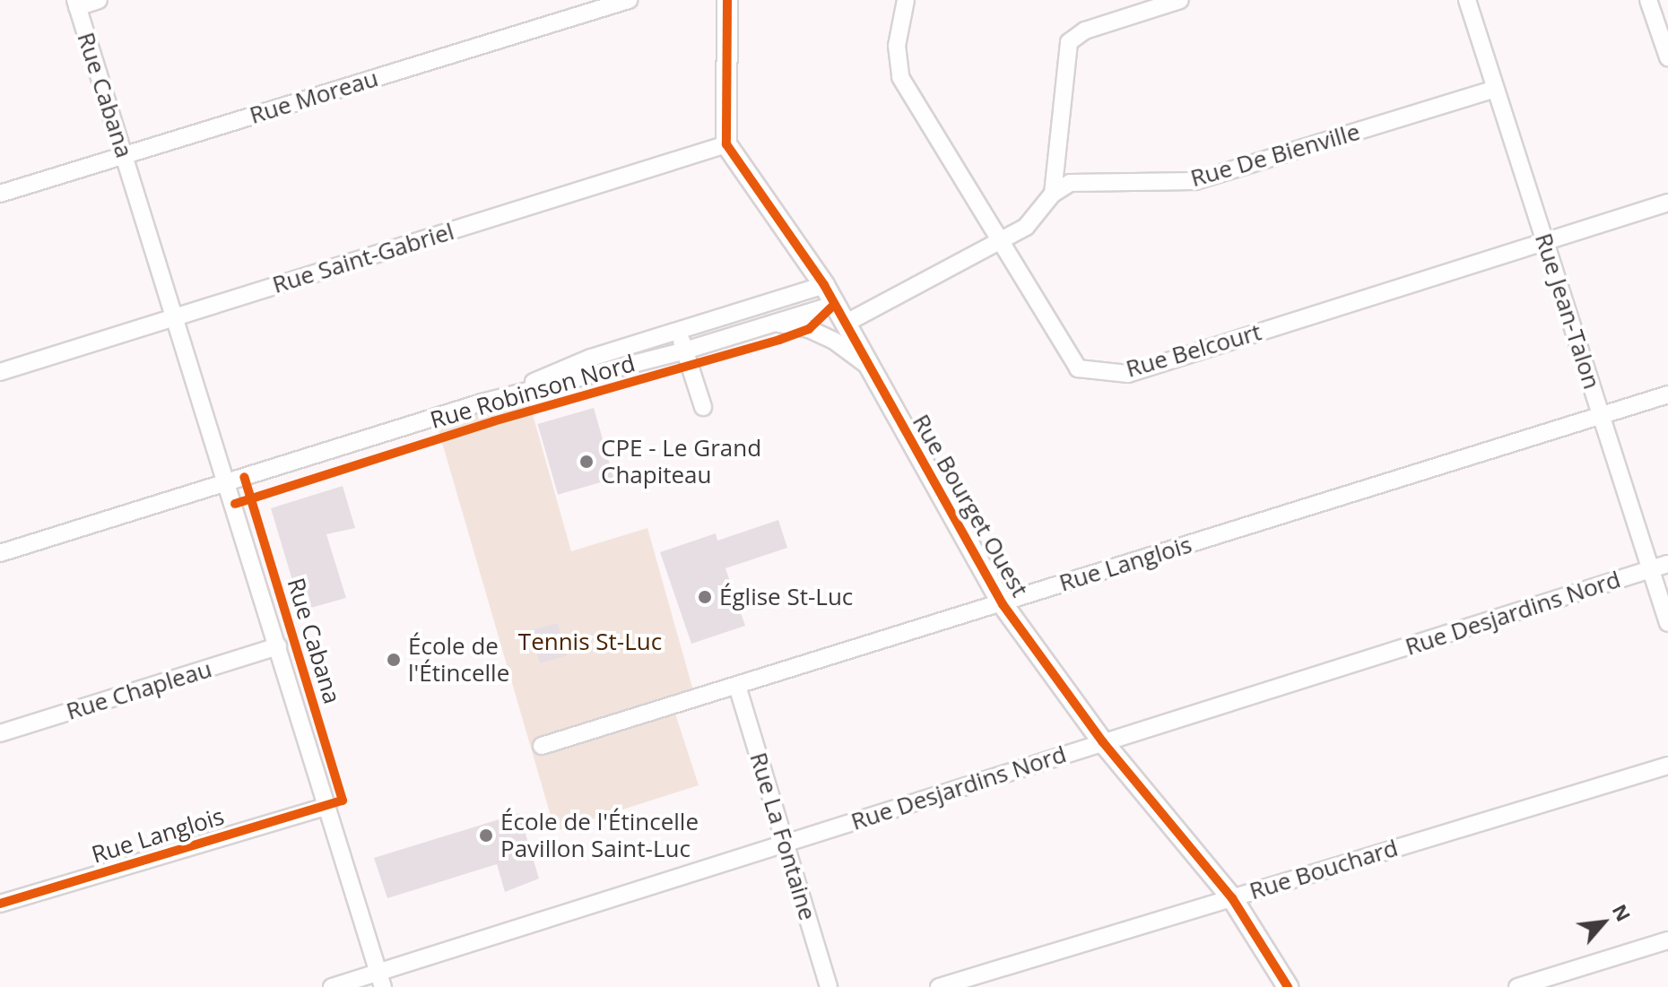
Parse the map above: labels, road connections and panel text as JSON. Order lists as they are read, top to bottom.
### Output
{
  "streets": {
    "street": [
      "Rue Cabana",
      "Rue Moreau",
      "Rue De Bienville",
      "Rue Saint-Gabriel",
      "Rue Jean-Talon",
      "Rue Belcourt",
      "Rue Robinson Nord",
      "Rue Bourget Ouest",
      "Rue Langlois",
      "Rue Desjardins Nord",
      "Rue Chapleau",
      "Rue La Fontaine",
      "Rue Bouchard"
    ]
  },
  "crossings": [
    ["Rue Cabana", "Rue Moreau"],
    ["Rue Cabana", "Rue Saint-Gabriel"],
    ["Rue Cabana", "Rue Robinson Nord"],
    ["Rue Cabana", "Rue Langlois"],
    ["Rue Cabana", "Rue Desjardins Nord"],
    ["Rue Cabana", "Rue Chapleau"],
    ["Rue De Bienville", "Rue Jean-Talon"],
    ["Rue Saint-Gabriel", "Rue Bourget Ouest"],
    ["Rue Jean-Talon", "Rue Belcourt"],
    ["Rue Jean-Talon", "Rue Langlois"],
    ["Rue Jean-Talon", "Rue Desjardins Nord"],
    ["Rue Robinson Nord", "Rue Bourget Ouest"],
    ["Rue Bourget Ouest", "Rue Langlois"],
    ["Rue Bourget Ouest", "Rue Desjardins Nord"],
    ["Rue Bourget Ouest", "Rue Bouchard"],
    ["Rue Langlois", "Rue La Fontaine"],
    ["Rue Desjardins Nord", "Rue La Fontaine"]
  ],
  "parks": ["Tennis St-Luc"],
  "places": [
    "CPE - Le Grand Chapiteau",
    "Église St-Luc",
    "École de l'Étincelle",
    "École de l'Étincelle Pavillon Saint-Luc"
  ],
  "north": "top right"
}
